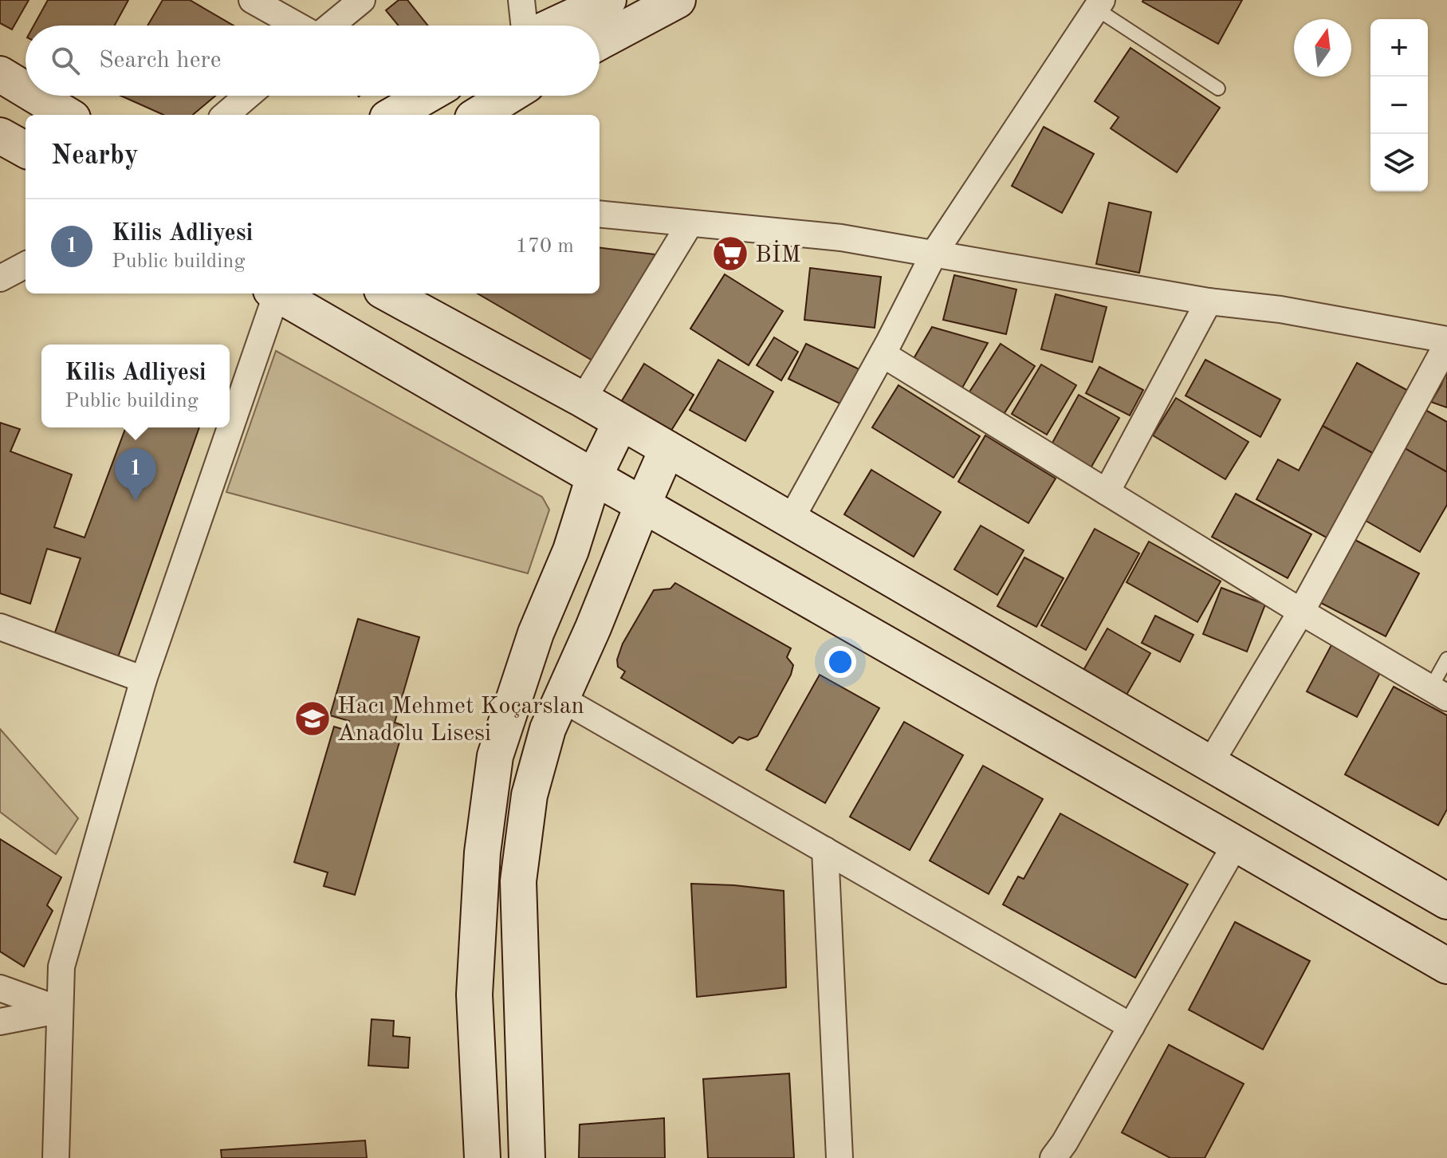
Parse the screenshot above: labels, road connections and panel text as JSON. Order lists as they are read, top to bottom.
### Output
{
  "places": {
    "supermarket": ["BİM"],
    "school or university": ["Hacı Mehmet Koçarslan Anadolu Lisesi"]
  },
  "north": "top",
  "page": {
    "map_buttons": ["+", "−"],
    "search": "Search here",
    "heading": "Nearby",
    "list": [
      {
        "mark": "1",
        "name": "Kilis Adliyesi",
        "note": "Public building",
        "value": "170 m"
      }
    ],
    "popup": ["Kilis Adliyesi", "Public building"],
    "pins": "1"
  }
}
